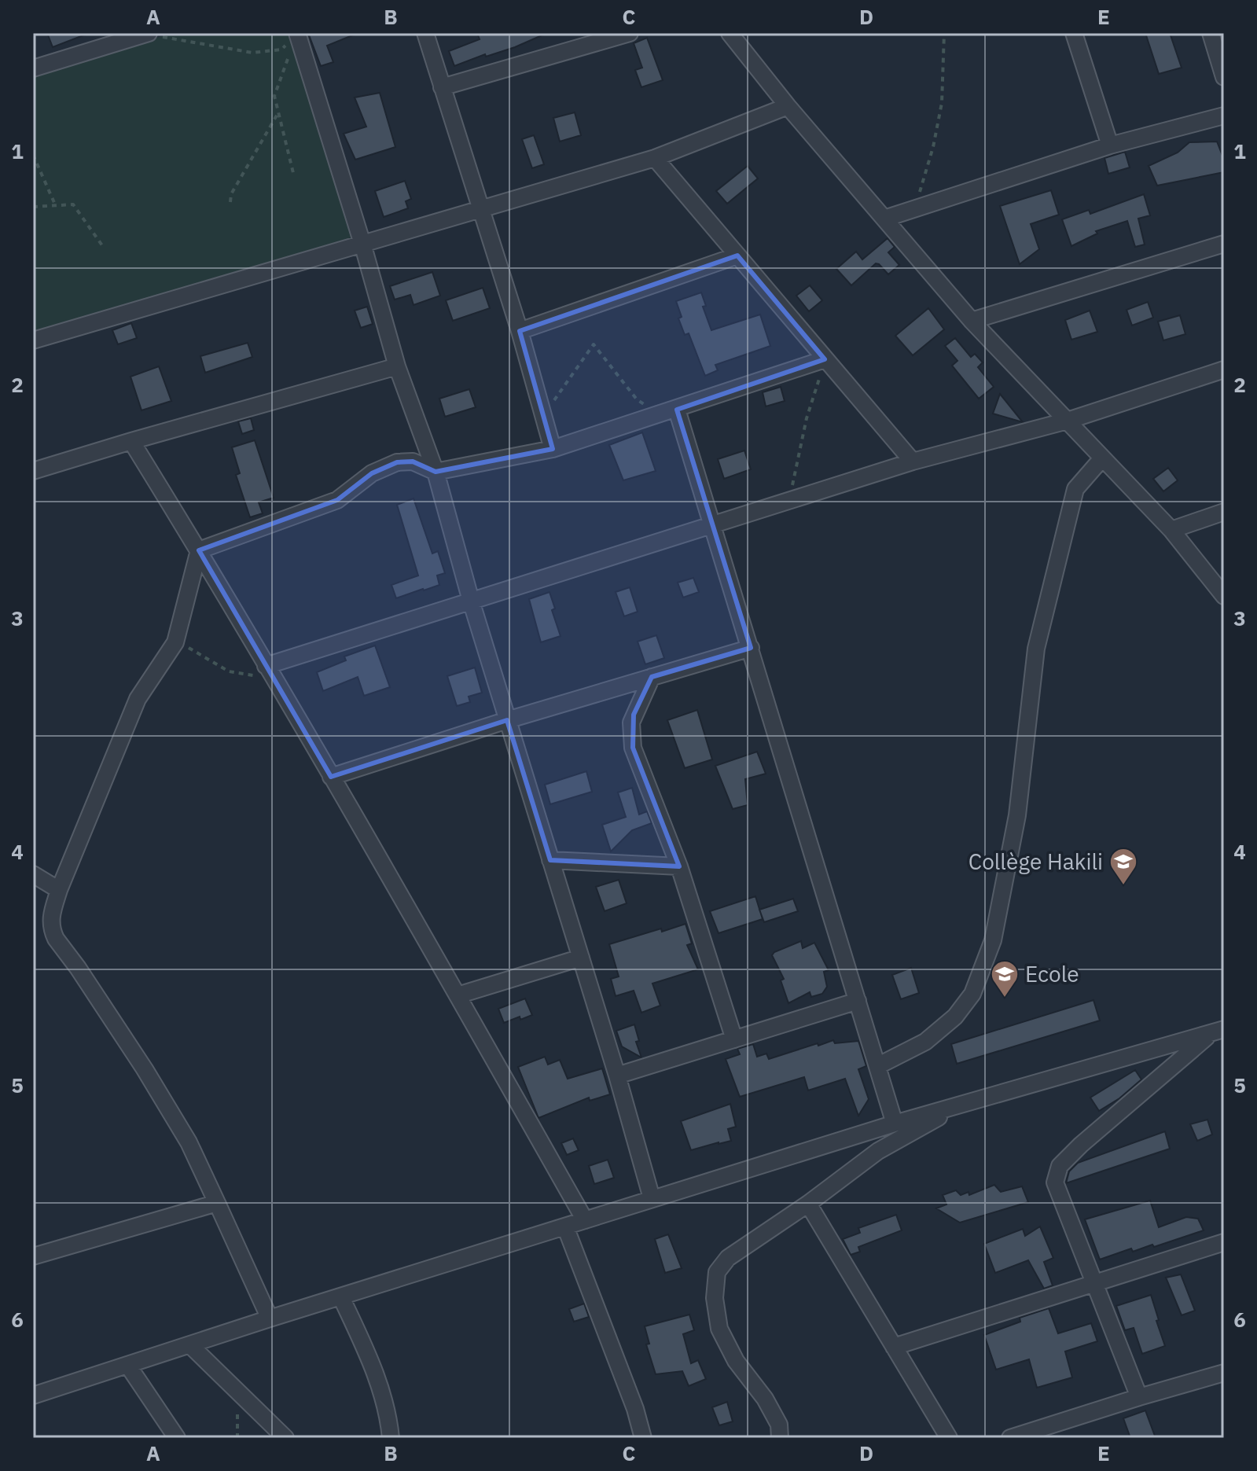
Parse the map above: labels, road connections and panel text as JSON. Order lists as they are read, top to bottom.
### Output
{
  "places": {
    "school or university": ["Collège Hakili", "Ecole"]
  },
  "grid": {
    "columns": [
      "A",
      "B",
      "C",
      "D",
      "E"
    ],
    "rows": [
      "1",
      "2",
      "3",
      "4",
      "5",
      "6"
    ]
  }
}
